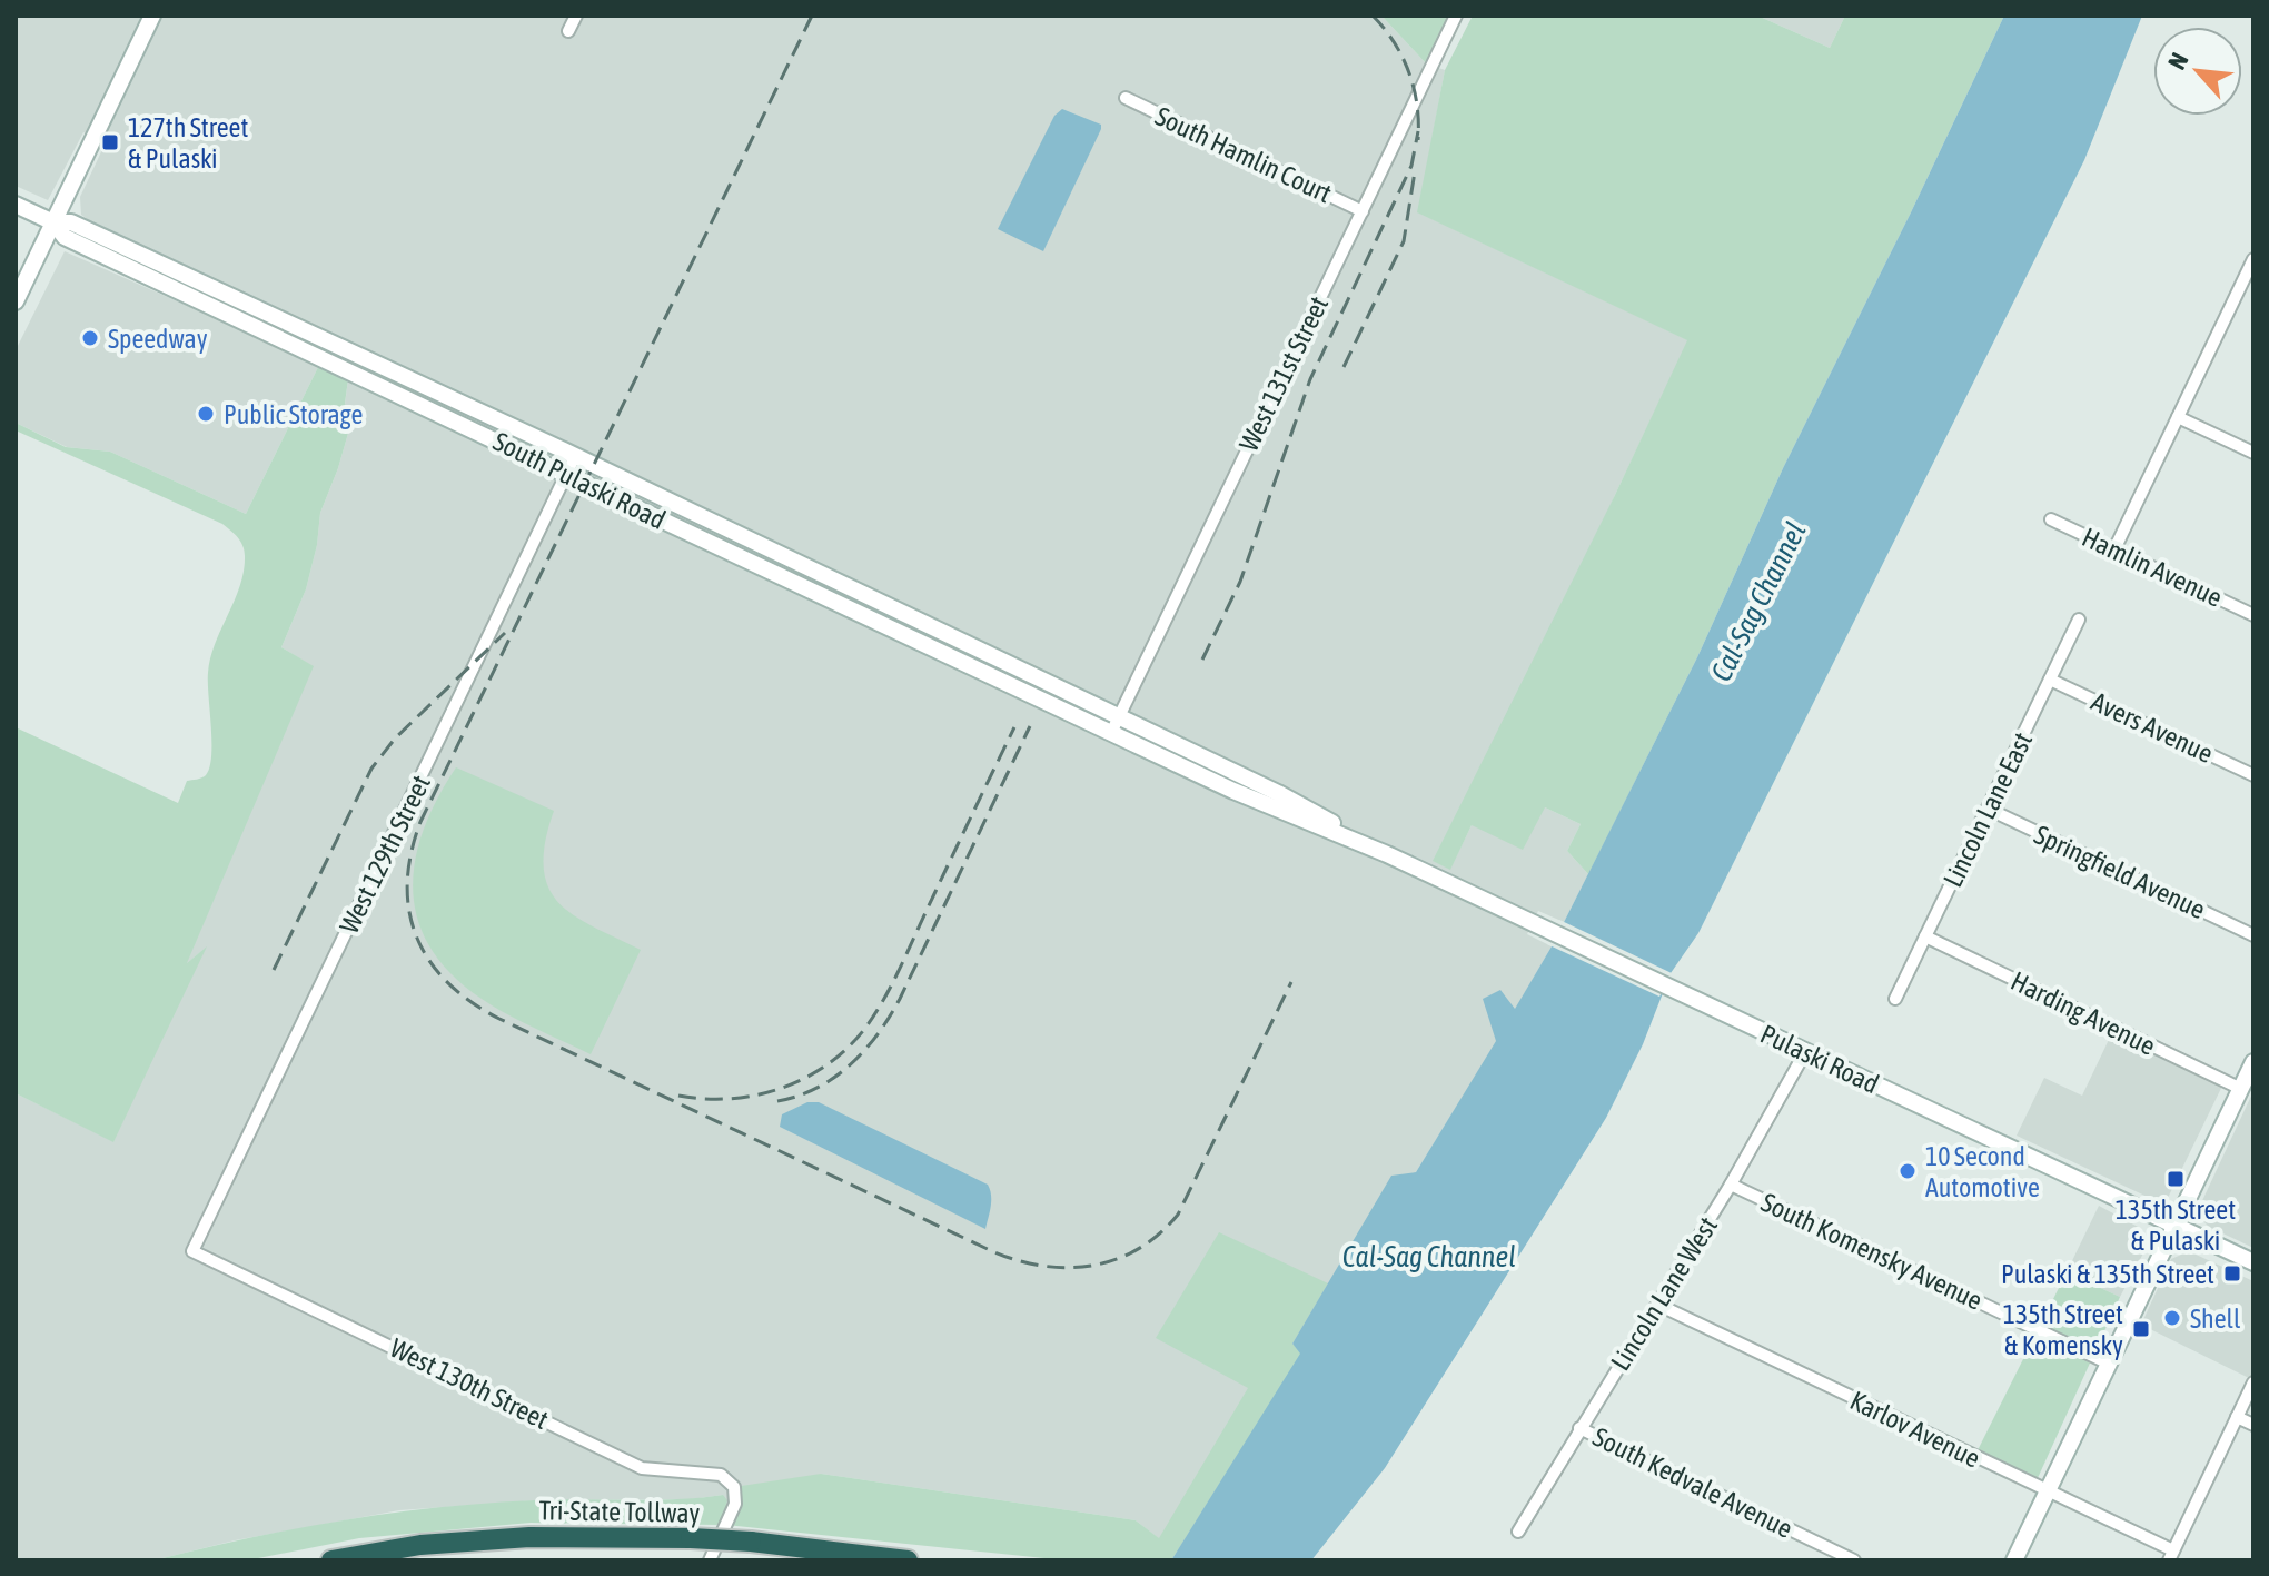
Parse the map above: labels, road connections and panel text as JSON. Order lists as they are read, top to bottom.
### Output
{
  "streets": {
    "highway": ["Tri-State Tollway"],
    "main road": ["South Pulaski Road", "Pulaski Road"],
    "street": [
      "South Hamlin Court",
      "West 131st Street",
      "Hamlin Avenue",
      "Avers Avenue",
      "Lincoln Lane East",
      "West 129th Street",
      "Springfield Avenue",
      "Harding Avenue",
      "South Komensky Avenue",
      "Lincoln Lane West",
      "West 130th Street",
      "Karlov Avenue",
      "South Kedvale Avenue"
    ]
  },
  "crossings": [
    ["South Hamlin Court", "West 131st Street"],
    ["West 131st Street", "South Pulaski Road"],
    ["West 131st Street", "Pulaski Road"],
    ["South Pulaski Road", "West 129th Street"],
    ["South Pulaski Road", "Pulaski Road"],
    ["Avers Avenue", "Lincoln Lane East"],
    ["Lincoln Lane East", "Springfield Avenue"],
    ["Lincoln Lane East", "Harding Avenue"],
    ["West 129th Street", "West 130th Street"],
    ["Pulaski Road", "Lincoln Lane West"],
    ["South Komensky Avenue", "Lincoln Lane West"],
    ["Lincoln Lane West", "Karlov Avenue"],
    ["Lincoln Lane West", "South Kedvale Avenue"]
  ],
  "water": ["Cal-Sag Channel"],
  "places": {
    "transit": [
      "127th Street & Pulaski",
      "135th Street & Pulaski",
      "Pulaski & 135th Street",
      "135th Street & Komensky"
    ],
    "other": [
      "Speedway",
      "Public Storage",
      "10 Second Automotive",
      "Shell"
    ]
  },
  "north": "top left"
}
